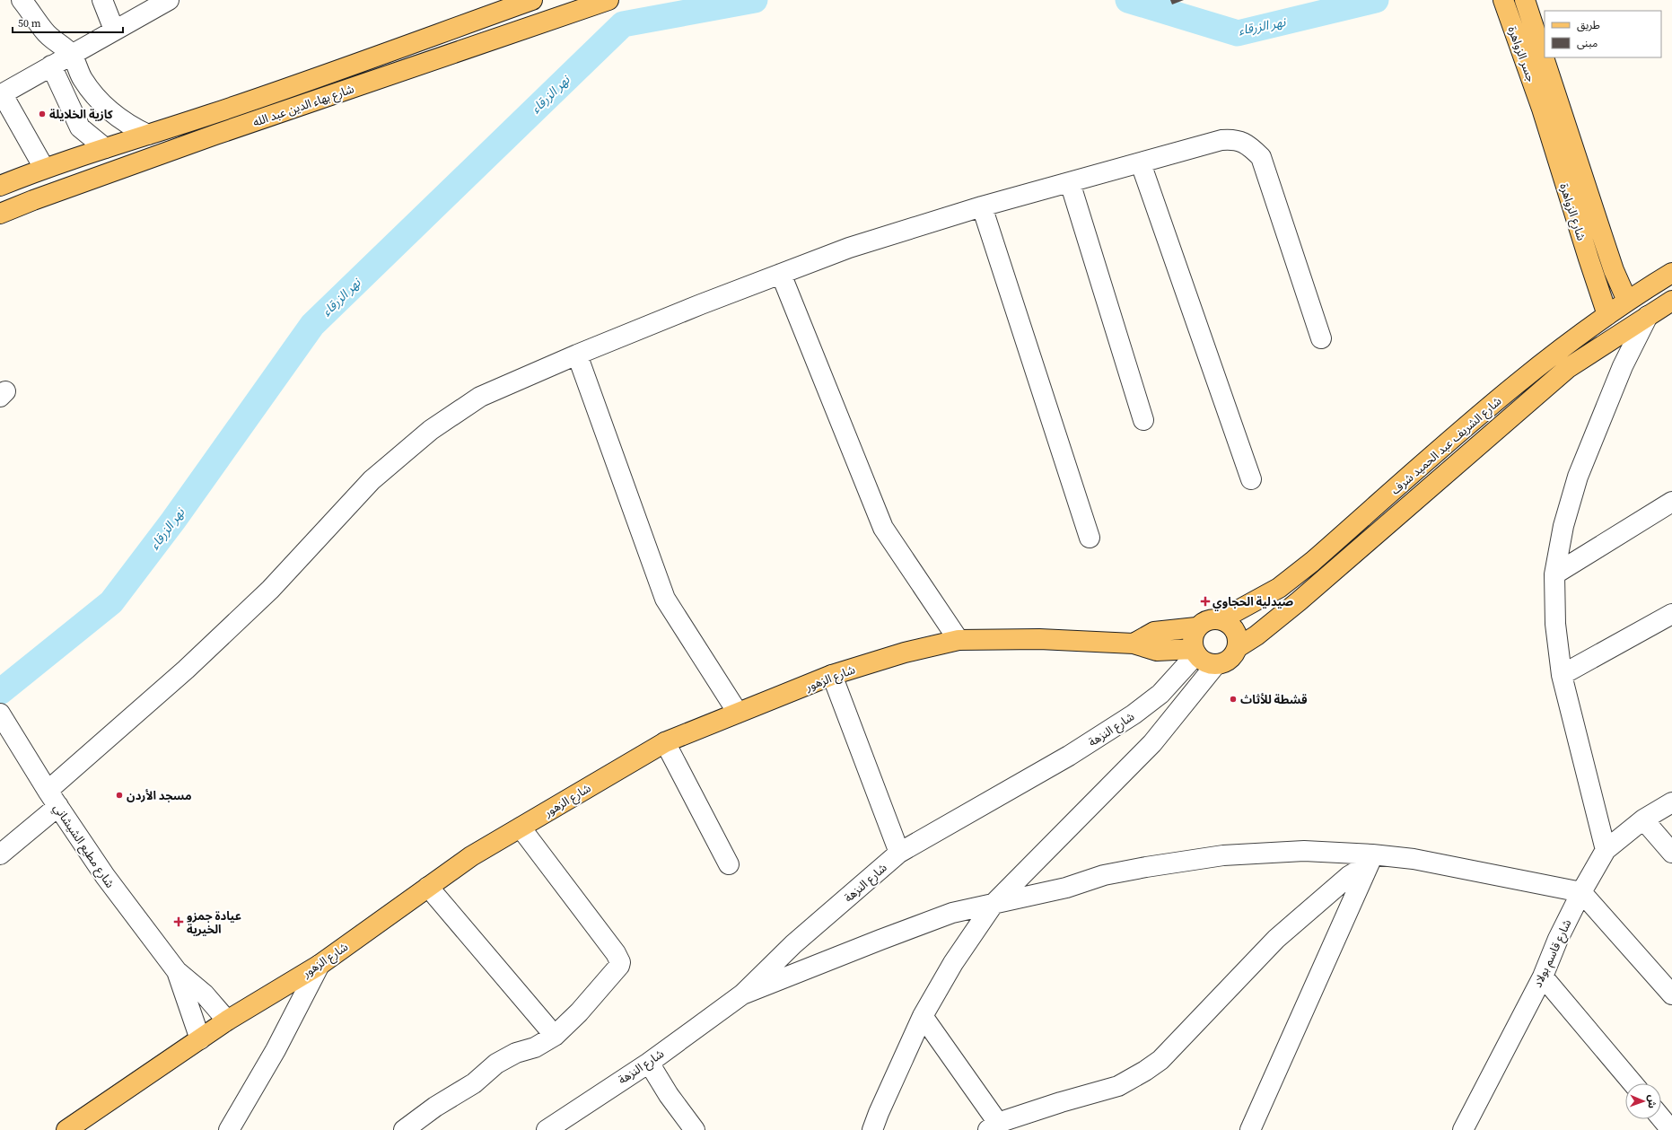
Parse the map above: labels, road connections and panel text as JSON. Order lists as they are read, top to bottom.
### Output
{
  "streets": {
    "main road": [
      "جسر الزواهرة",
      "شارع بهاء الدين عبد الله",
      "شارع الزواهرة",
      "شارع الشريف عبد الحميد شرف",
      "شارع الزهور"
    ],
    "street": ["شارع النزهة", "شارع مطيع الشيشاني", "شارع قاسم بولاد"]
  },
  "crossings": [
    ["جسر الزواهرة", "شارع الزواهرة"],
    ["شارع الزواهرة", "شارع الشريف عبد الحميد شرف"],
    ["شارع الشريف عبد الحميد شرف", "شارع الزهور"],
    ["شارع الشريف عبد الحميد شرف", "شارع النزهة"],
    ["شارع الزهور", "شارع النزهة"],
    ["شارع الزهور", "شارع مطيع الشيشاني"]
  ],
  "water": ["نهر الزرقاء"],
  "places": {
    "other": ["كازية الخلايلة", "قشطة للأثاث", "مسجد الأردن"],
    "health": ["صيدلية الحجاوي", "عيادة جمزو الخيرية"]
  },
  "legend": ["طريق", "مبنى"],
  "scale_bar": "50 m",
  "north": "right"
}
